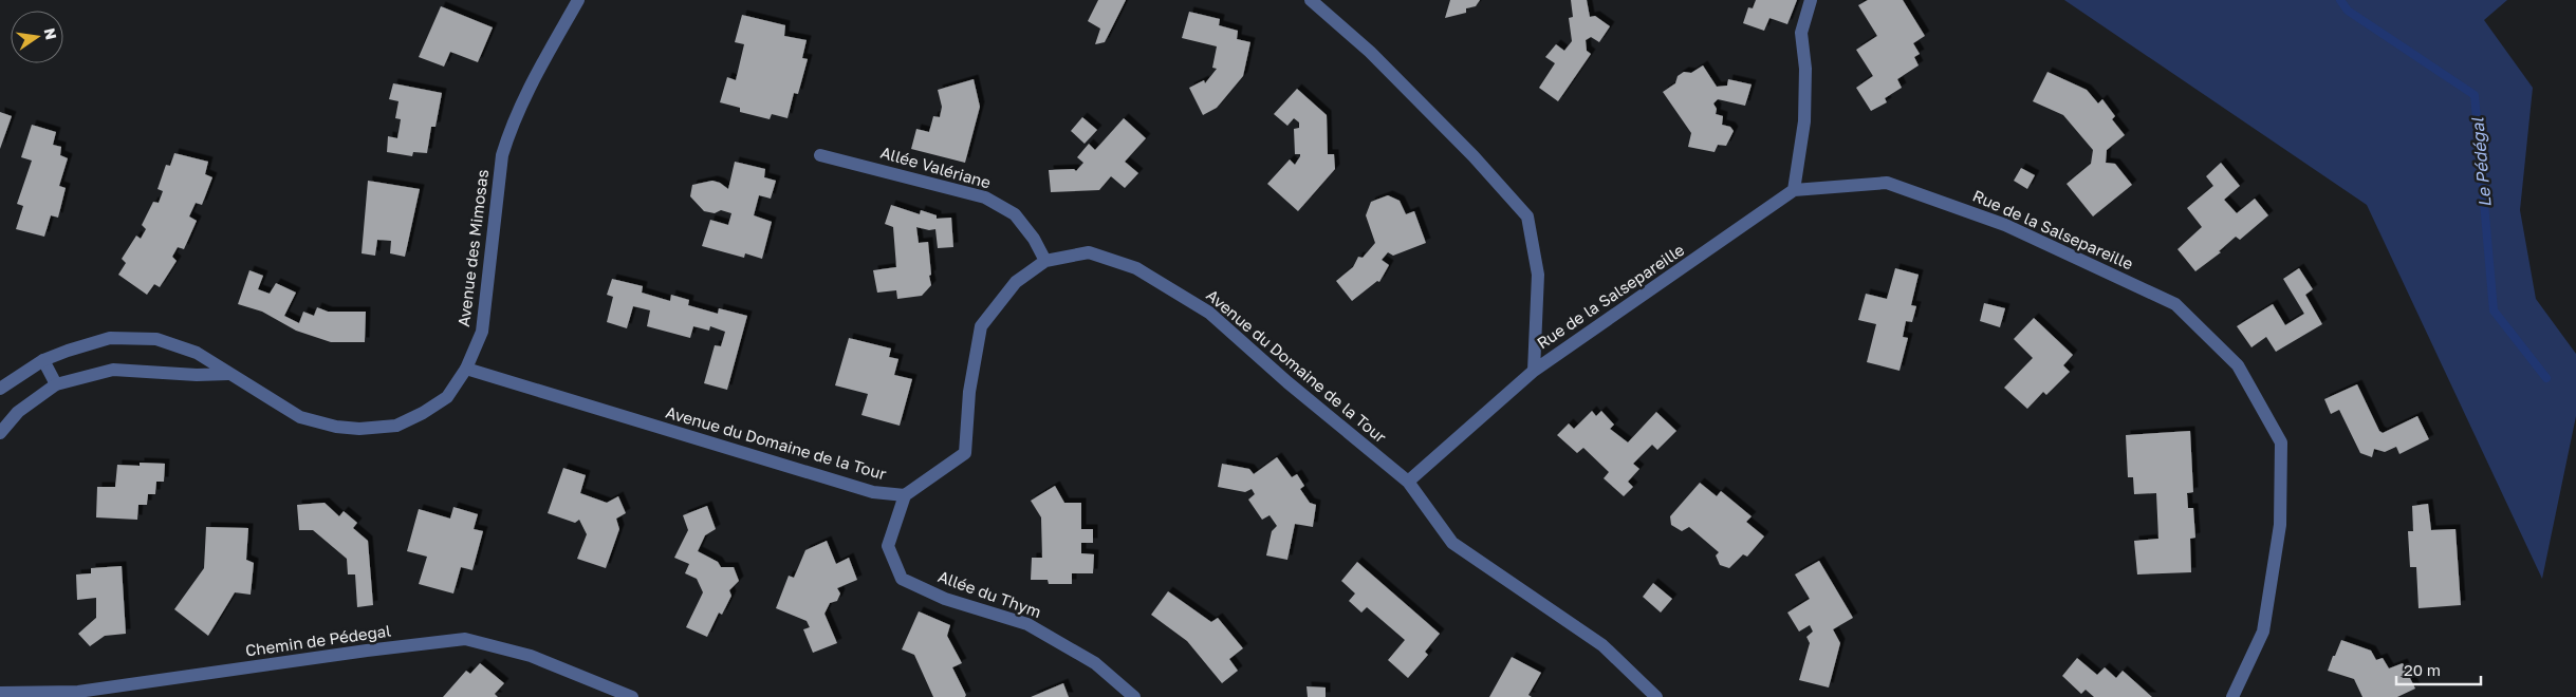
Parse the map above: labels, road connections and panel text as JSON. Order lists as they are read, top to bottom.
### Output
{
  "streets": {
    "street": [
      "Allée Valériane",
      "Rue de la Salsepareille",
      "Avenue des Mimosas",
      "Avenue du Domaine de la Tour",
      "Allée du Thym",
      "Chemin de Pédegal"
    ]
  },
  "crossings": [
    ["Allée Valériane", "Avenue du Domaine de la Tour"],
    ["Rue de la Salsepareille", "Avenue du Domaine de la Tour"],
    ["Avenue des Mimosas", "Avenue du Domaine de la Tour"],
    ["Avenue du Domaine de la Tour", "Allée du Thym"]
  ],
  "water": ["Le Pédégal"],
  "scale_bar": "20 m",
  "north": "right"
}
